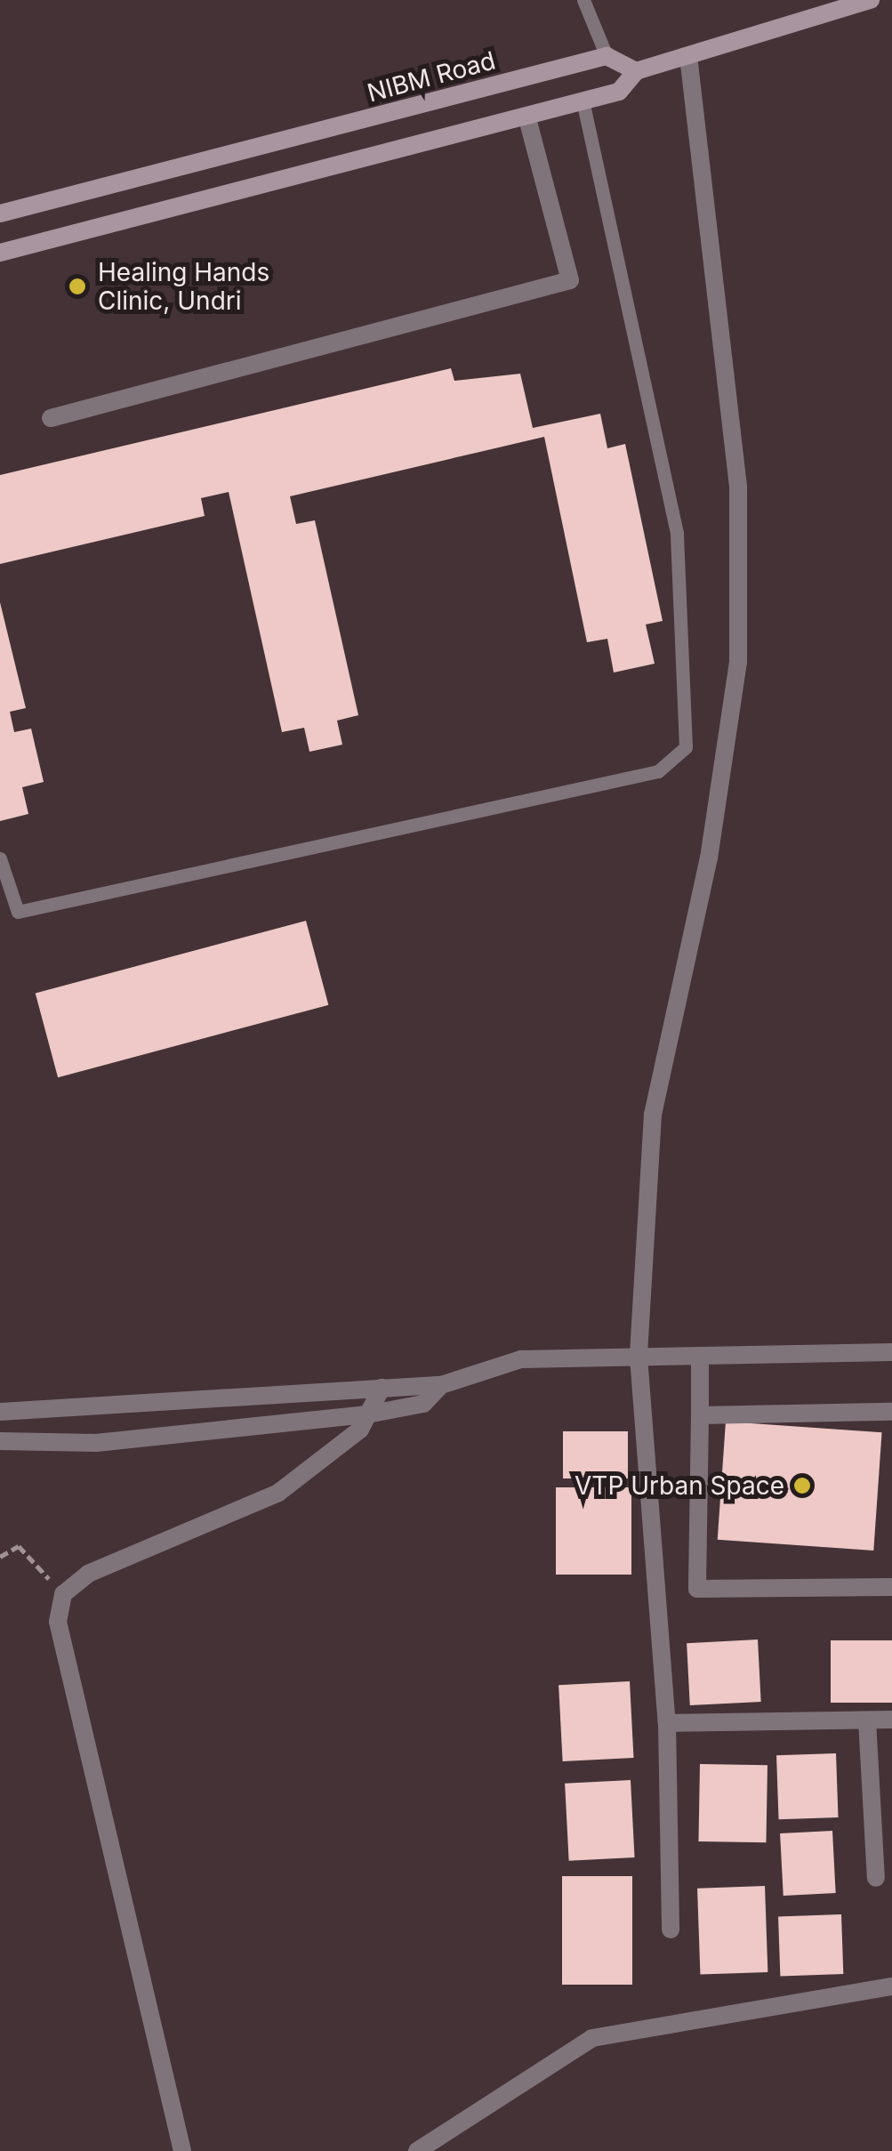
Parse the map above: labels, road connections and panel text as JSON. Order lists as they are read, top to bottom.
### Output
{
  "streets": {
    "main road": ["NIBM Road"]
  },
  "places": ["Healing Hands Clinic, Undri", "VTP Urban Space"]
}
